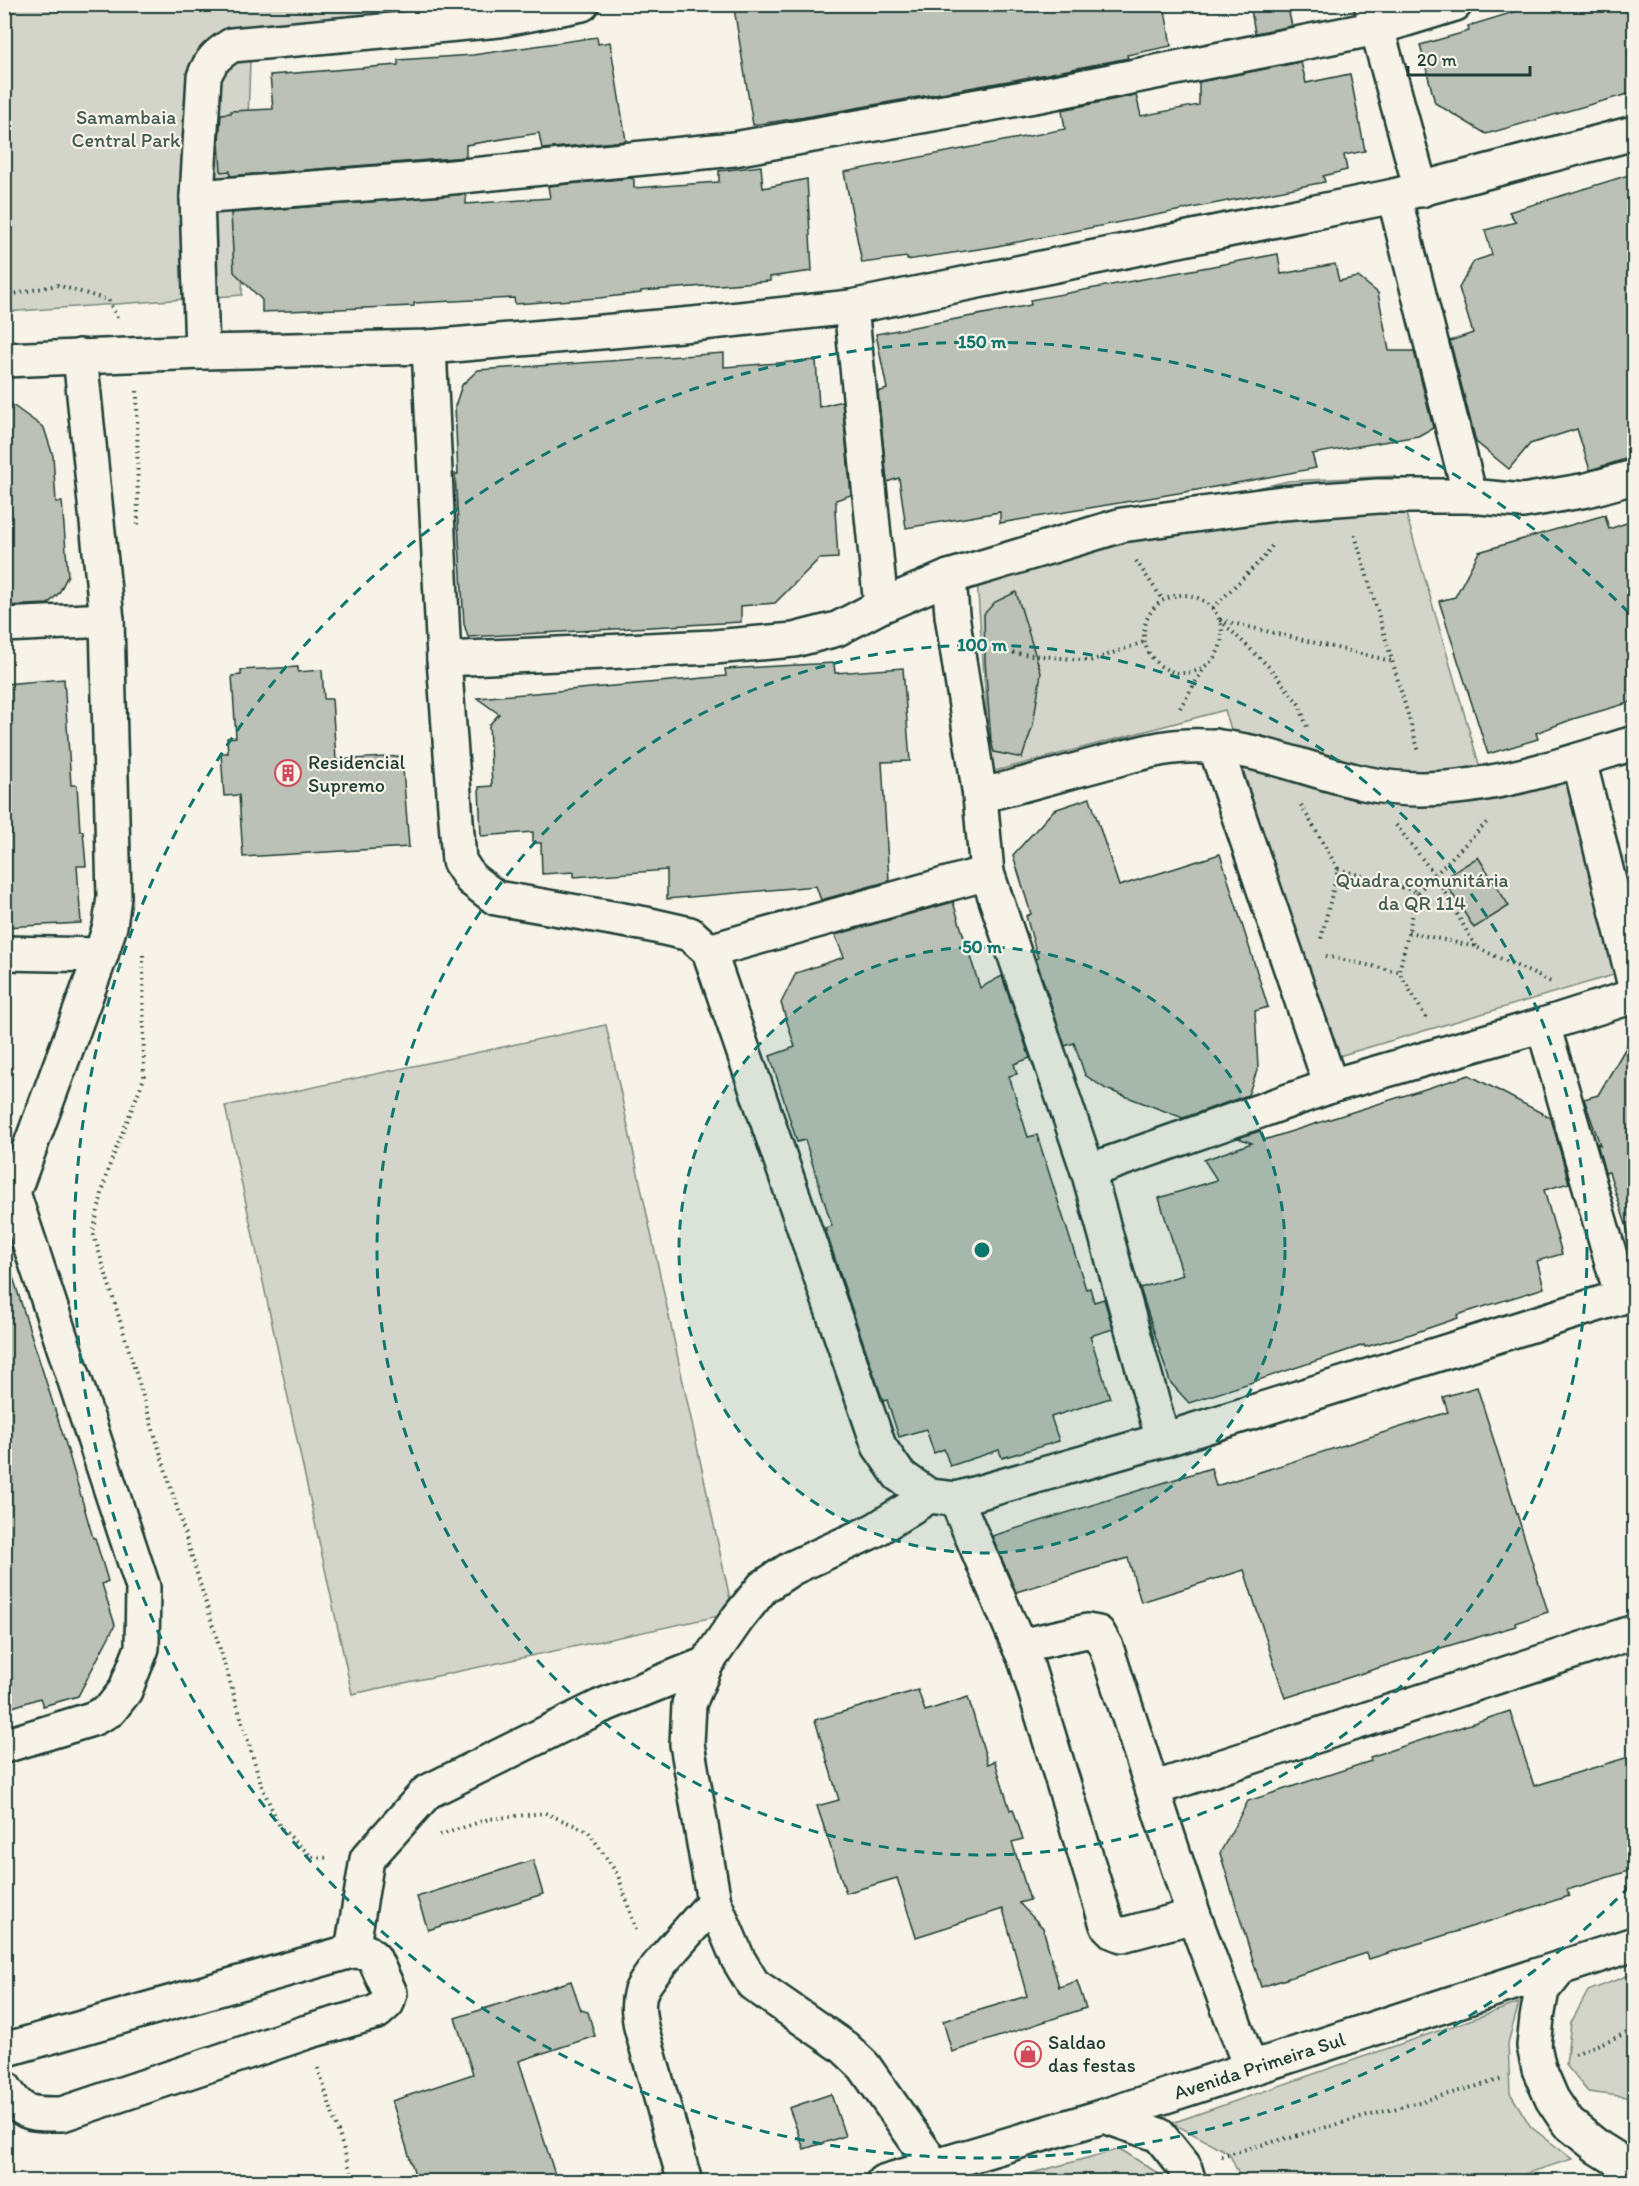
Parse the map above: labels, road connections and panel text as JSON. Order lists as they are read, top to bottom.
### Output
{
  "streets": {
    "street": ["Avenida Primeira Sul"]
  },
  "parks": ["Samambaia Central Park", "Quadra comunitária da QR 114"],
  "places": {
    "building": ["Residencial Supremo"],
    "shop": ["Saldao das festas"]
  },
  "scale_bar": "20 m",
  "rings": ["150 m", "100 m", "50 m"]
}
